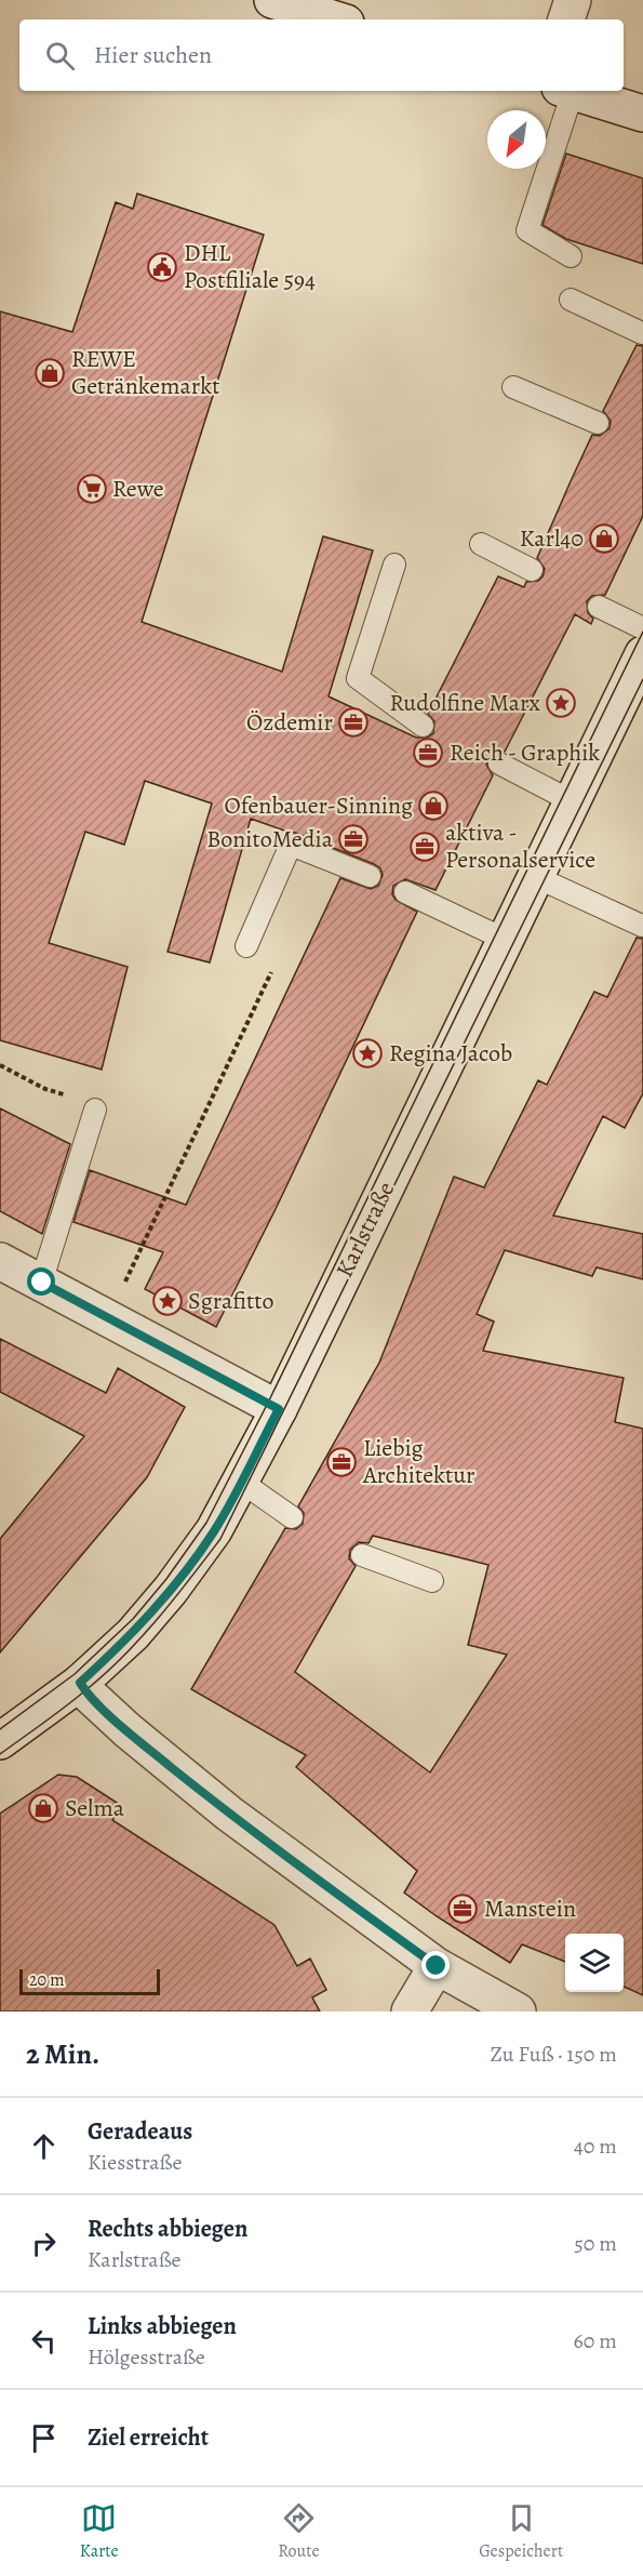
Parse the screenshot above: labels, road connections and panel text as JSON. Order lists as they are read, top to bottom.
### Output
{
  "streets": {
    "main road": ["Karlstraße"]
  },
  "places": {
    "public building": ["DHL Postfiliale 594"],
    "shop": [
      "REWE Getränkemarkt",
      "Karl40",
      "Ofenbauer-Sinning",
      "Selma"
    ],
    "supermarket": ["Rewe"],
    "place": ["Rudolfine Marx", "Regina Jacob", "Sgrafitto"],
    "office": [
      "Özdemir",
      "Reich - Graphik",
      "BonitoMedia",
      "aktiva - Personalservice",
      "Liebig Architektur",
      "Manstein"
    ]
  },
  "scale_bar": "20 m",
  "north": "bottom left",
  "page": {
    "search": "Hier suchen",
    "scale": "20 m",
    "heading": ["2 Min.", "Zu Fuß · 150 m"],
    "list": [
      ["Geradeaus", "Kiesstraße", "40 m"],
      ["Rechts abbiegen", "Karlstraße", "50 m"],
      ["Links abbiegen", "Hölgesstraße", "60 m"],
      "Ziel erreicht"
    ],
    "nav": ["Karte", "Route", "Gespeichert"]
  }
}
